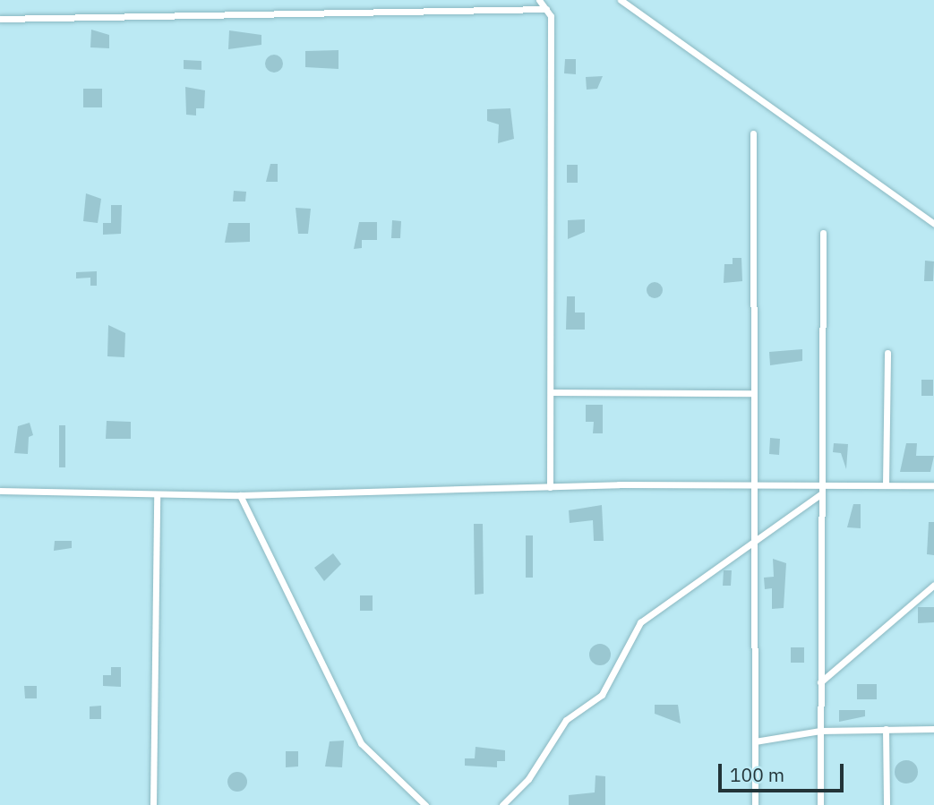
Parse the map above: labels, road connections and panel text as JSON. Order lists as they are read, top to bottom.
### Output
{
  "scale_bar": "100 m"
}
